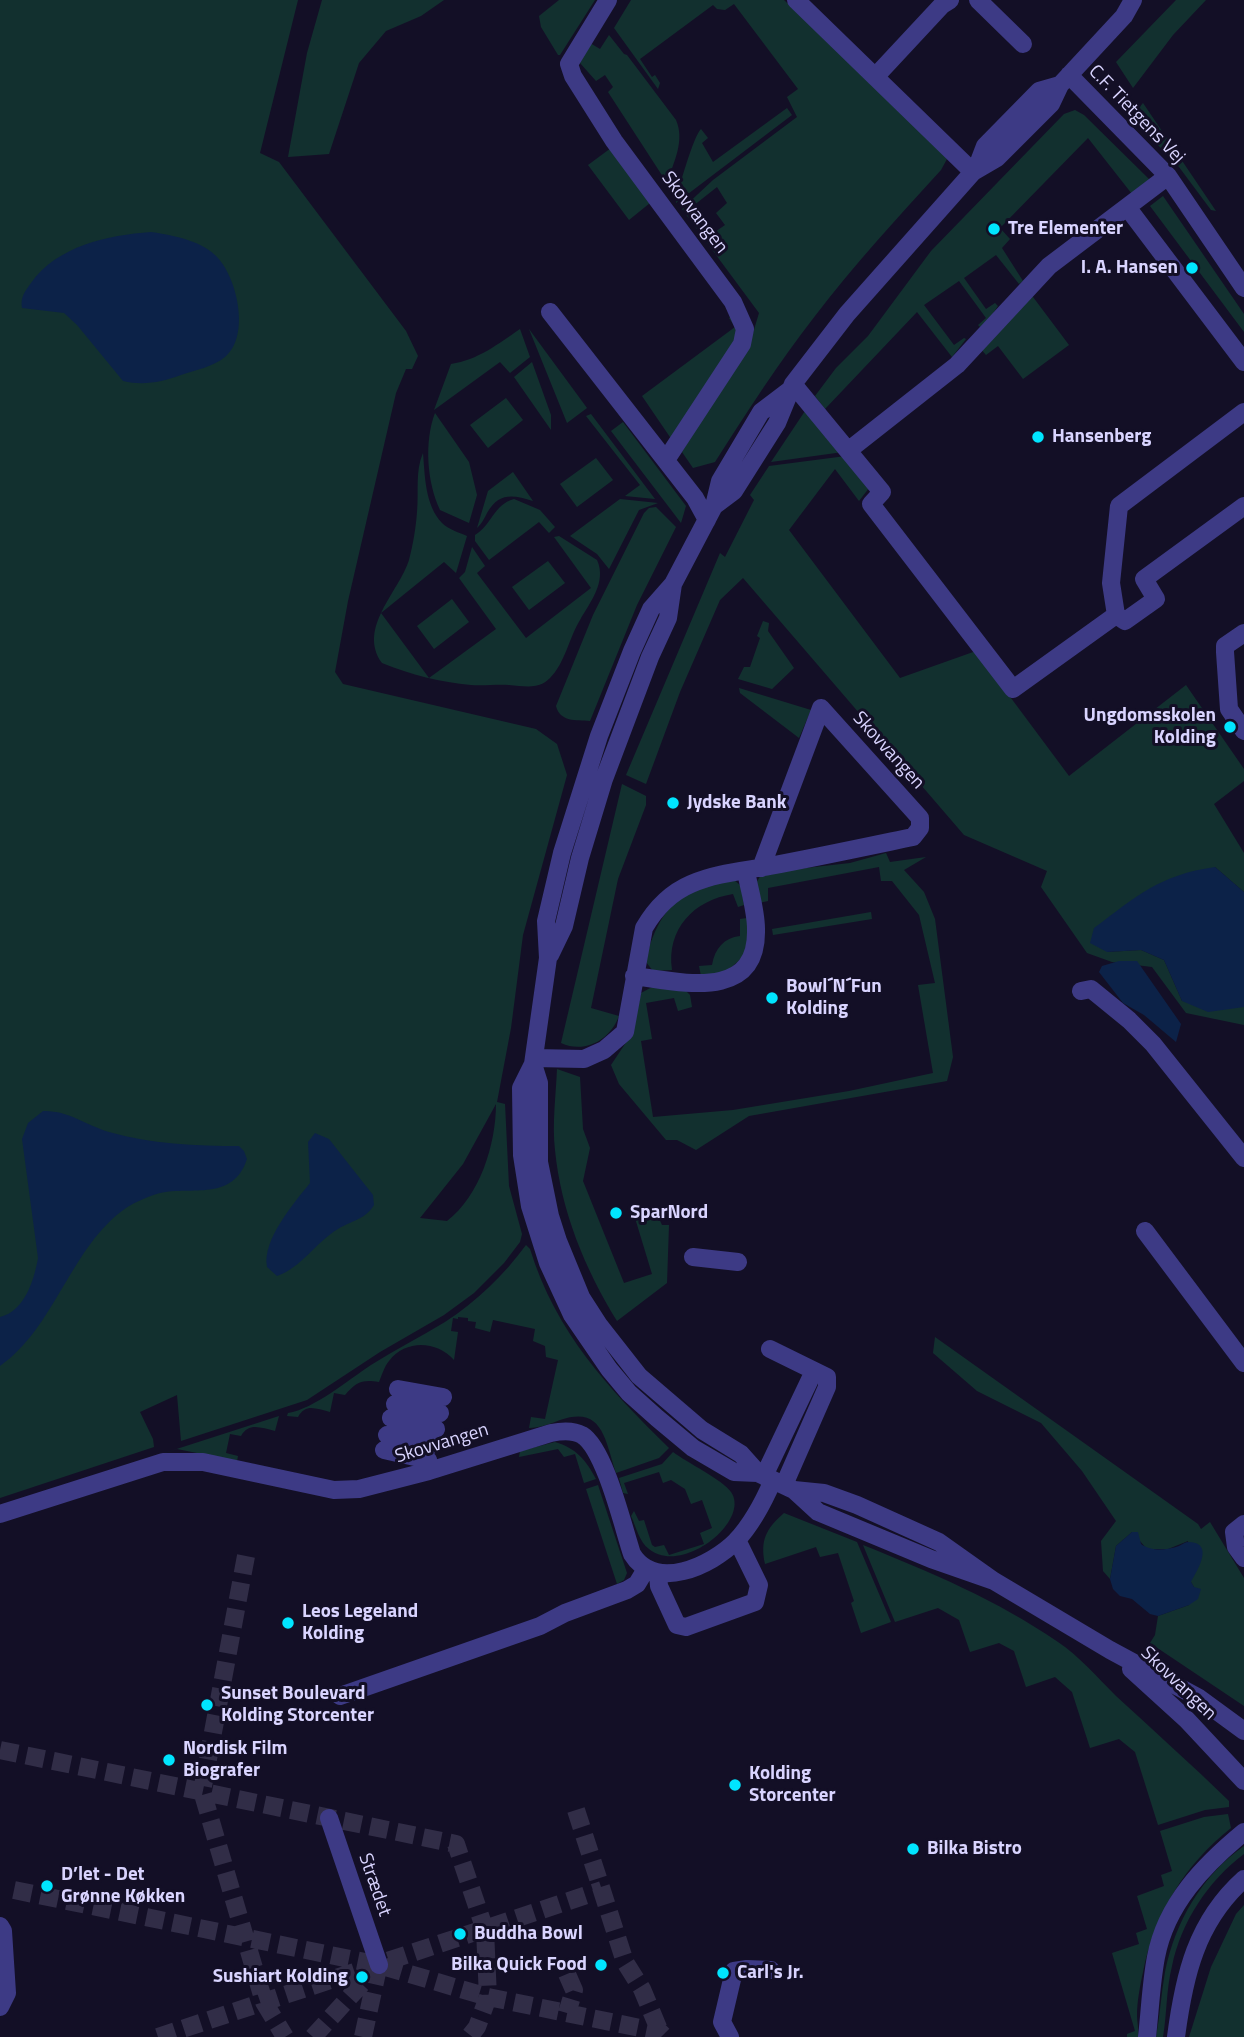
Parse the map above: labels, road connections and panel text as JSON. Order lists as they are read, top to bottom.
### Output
{
  "streets": {
    "street": ["C.F. Tietgens Vej", "Skovvangen", "Strædet"]
  },
  "crossings": [
    ["C.F. Tietgens Vej", "Skovvangen"]
  ],
  "places": [
    "Tre Elementer",
    "I. A. Hansen",
    "Hansenberg",
    "Ungdomsskolen Kolding",
    "Jydske Bank",
    "Bowl´N´Fun Kolding",
    "SparNord",
    "Leos Legeland Kolding",
    "Sunset Boulevard Kolding Storcenter",
    "Nordisk Film Biografer",
    "Kolding Storcenter",
    "Bilka Bistro",
    "D’let - Det Grønne Køkken",
    "Buddha Bowl",
    "Bilka Quick Food",
    "Carl's Jr.",
    "Sushiart Kolding"
  ]
}
